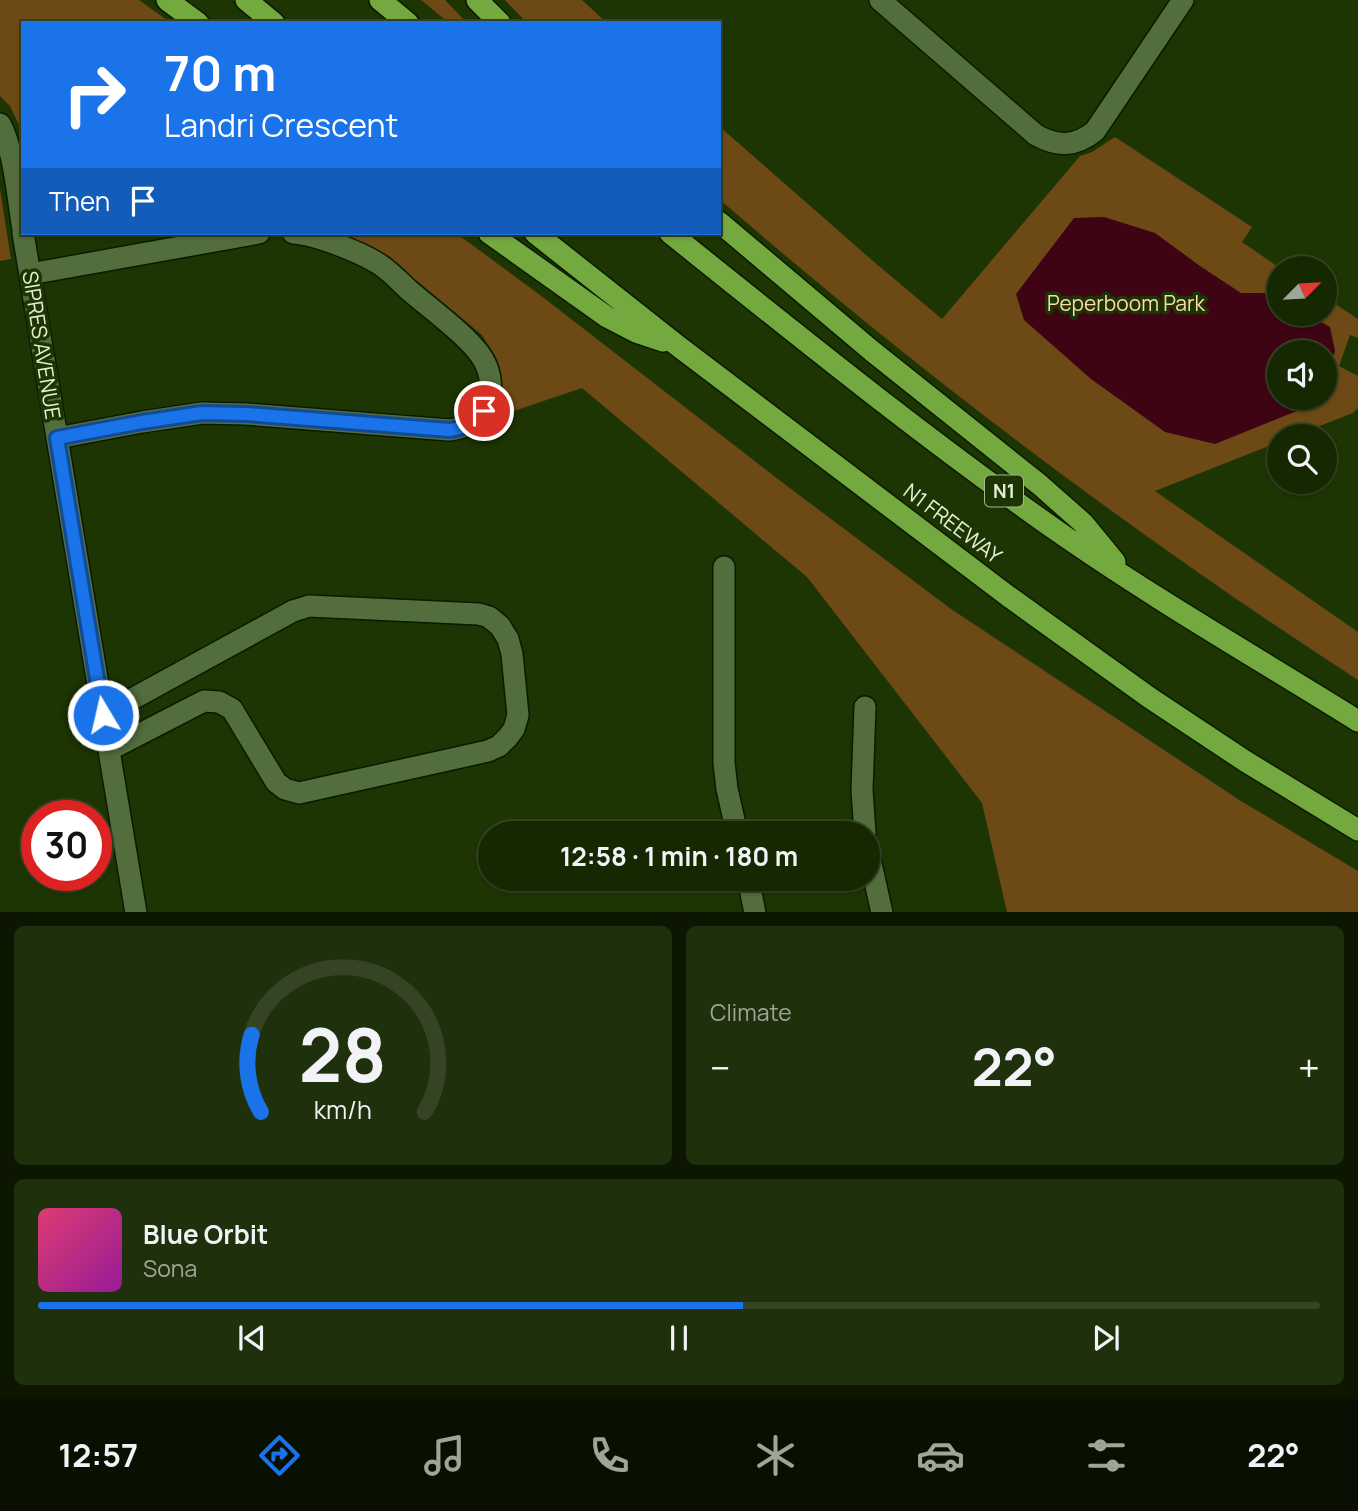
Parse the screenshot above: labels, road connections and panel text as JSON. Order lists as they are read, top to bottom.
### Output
{
  "streets": {
    "highway": ["N1", "N1 FREEWAY"],
    "street": ["SIPRES AVENUE"]
  },
  "parks": ["Peperboom Park"],
  "north": "top right",
  "page": {
    "turn": ["70 m", "Landri Crescent"],
    "then": "Then",
    "limit": "30",
    "trip": "12:58 · 1 min · 180 m",
    "tile": "Climate",
    "heat": ["−", "22°", "+"],
    "song": ["Blue Orbit", "Sona"],
    "tabs": ["12:57", "22°"],
    "gauge": ["28", "km/h"]
  }
}
